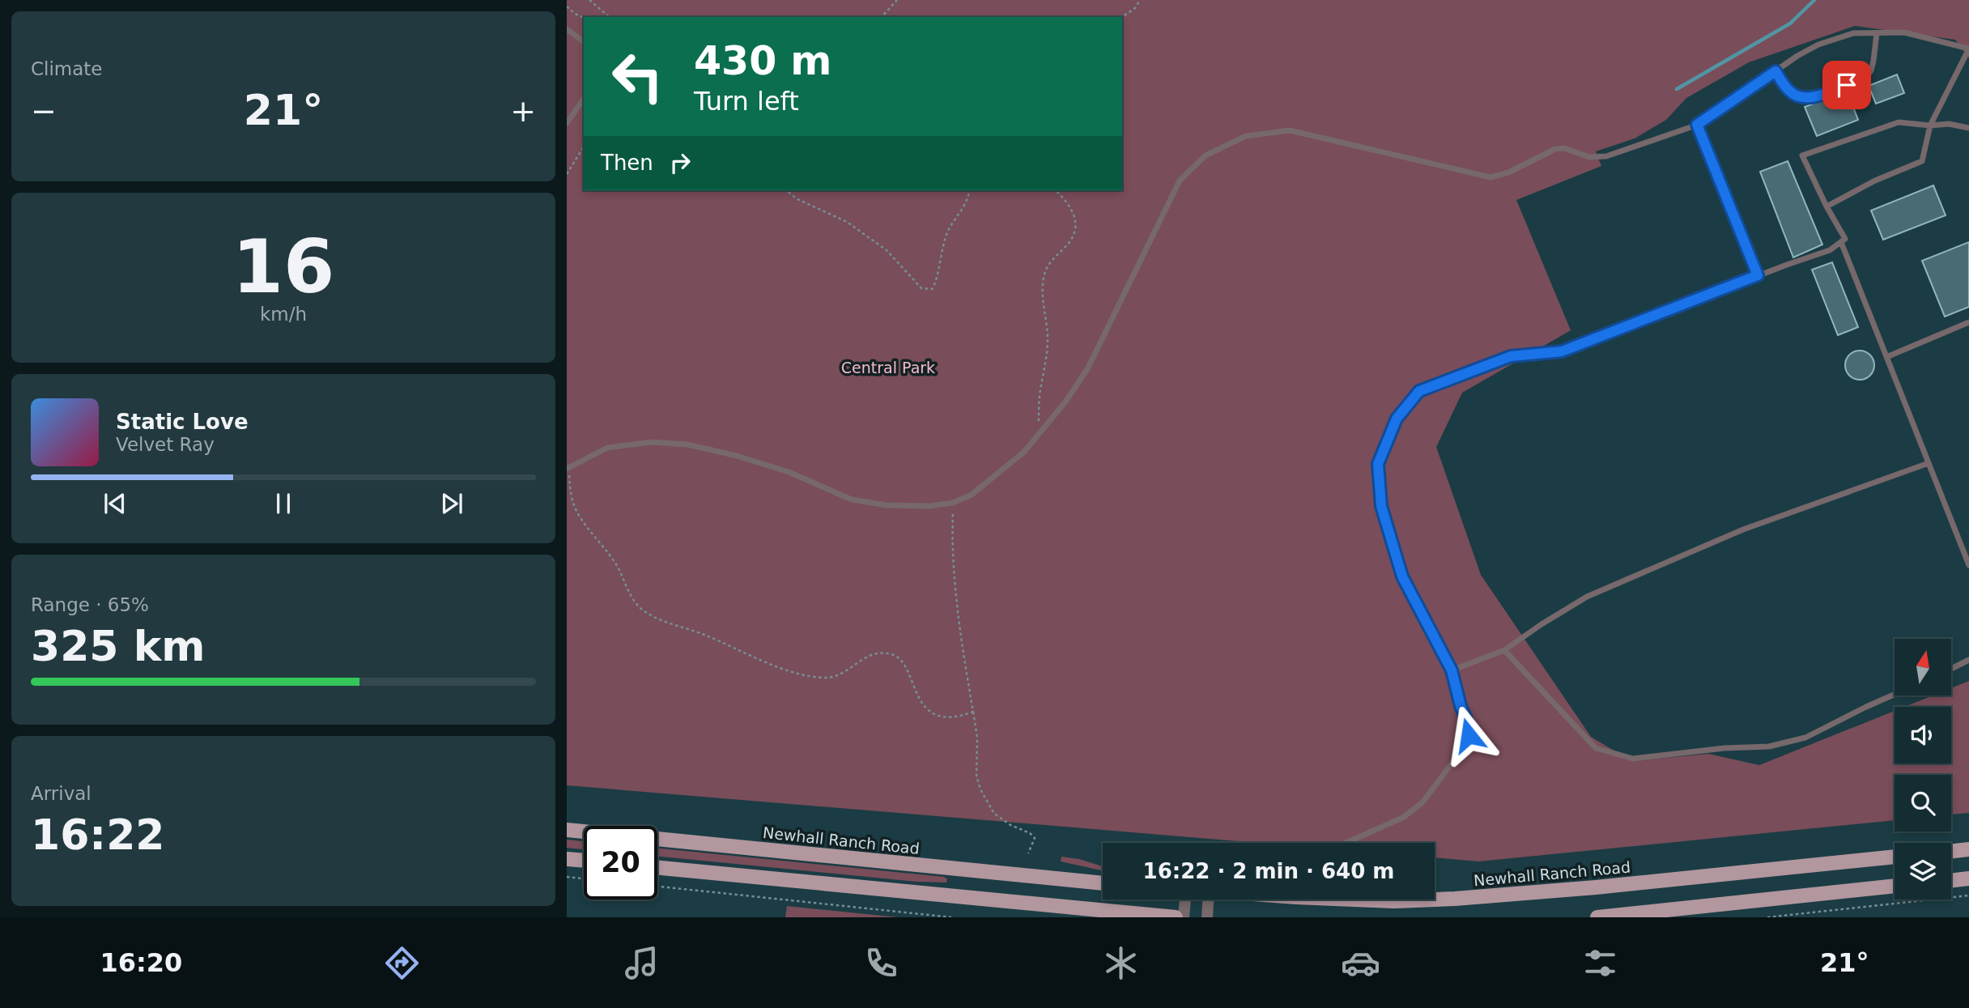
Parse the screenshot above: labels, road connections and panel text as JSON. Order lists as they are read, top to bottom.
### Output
{
  "streets": {
    "main road": ["Newhall Ranch Road"]
  },
  "parks": ["Central Park"],
  "north": "top",
  "page": {
    "tile": [
      "Climate",
      ["16", "km/h"],
      ["Range · 65%", "325 km"],
      ["Arrival", "16:22"]
    ],
    "turn": ["430 m", "Turn left"],
    "heat": ["−", "21°", "+"],
    "then": "Then",
    "song": ["Static Love", "Velvet Ray"],
    "limit": "20",
    "trip": "16:22 · 2 min · 640 m",
    "tabs": ["16:20", "21°"]
  }
}
